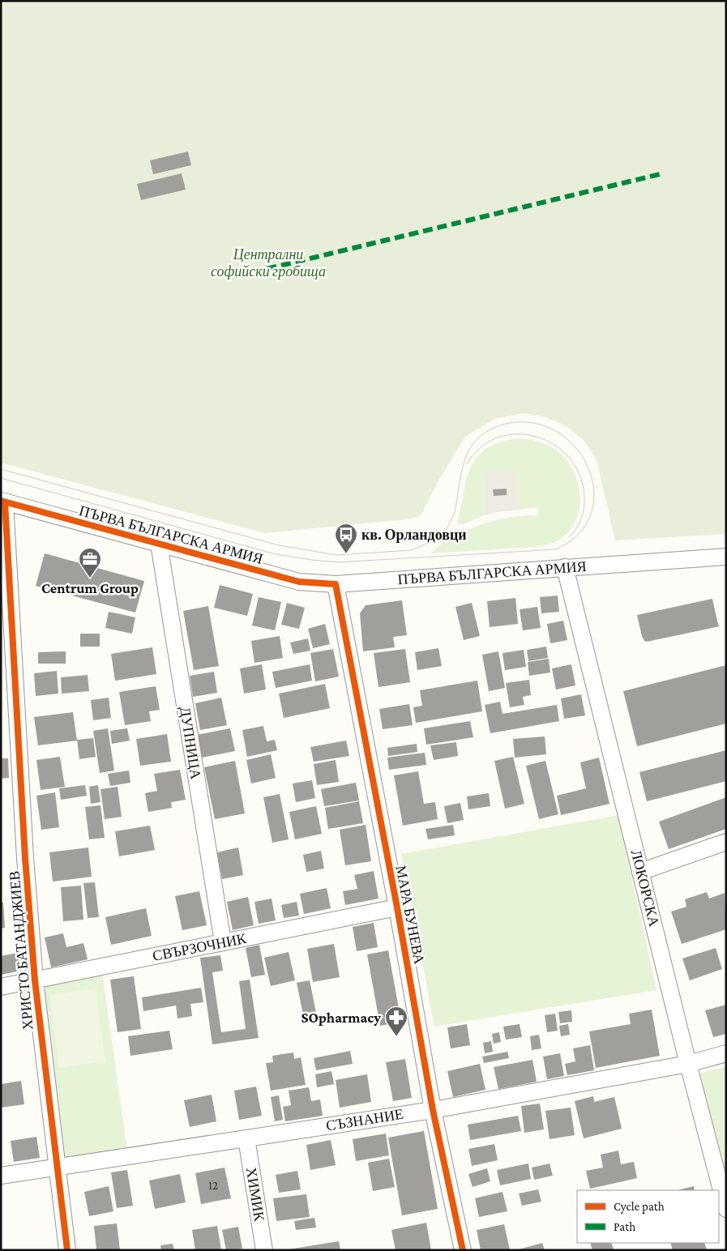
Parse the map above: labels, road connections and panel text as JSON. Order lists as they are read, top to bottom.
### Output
{
  "streets": {
    "street": [
      "ПЪРВА БЪЛГАРСКА АРМИЯ",
      "ДУПНИЦА",
      "ЛОКОРСКА",
      "МАРА БУНЕВА",
      "СВЪРЗОЧНИК",
      "ХРИСТО БАТАНДЖИЕВ",
      "СЪЗНАНИЕ",
      "ХИМИК"
    ]
  },
  "crossings": [
    ["ПЪРВА БЪЛГАРСКА АРМИЯ", "ДУПНИЦА"],
    ["ПЪРВА БЪЛГАРСКА АРМИЯ", "ЛОКОРСКА"],
    ["ПЪРВА БЪЛГАРСКА АРМИЯ", "МАРА БУНЕВА"],
    ["ПЪРВА БЪЛГАРСКА АРМИЯ", "ХРИСТО БАТАНДЖИЕВ"],
    ["ДУПНИЦА", "СВЪРЗОЧНИК"],
    ["ЛОКОРСКА", "СЪЗНАНИЕ"],
    ["МАРА БУНЕВА", "СВЪРЗОЧНИК"],
    ["МАРА БУНЕВА", "СЪЗНАНИЕ"],
    ["СВЪРЗОЧНИК", "ХРИСТО БАТАНДЖИЕВ"],
    ["ХРИСТО БАТАНДЖИЕВ", "СЪЗНАНИЕ"],
    ["СЪЗНАНИЕ", "ХИМИК"]
  ],
  "parks": ["Централни софийски гробища"],
  "places": {
    "bus stop": ["кв. Орландовци"],
    "office": ["Centrum Group"],
    "pharmacy": ["SOpharmacy"]
  },
  "house_numbers": ["12"],
  "legend": ["Cycle path", "Path"]
}
